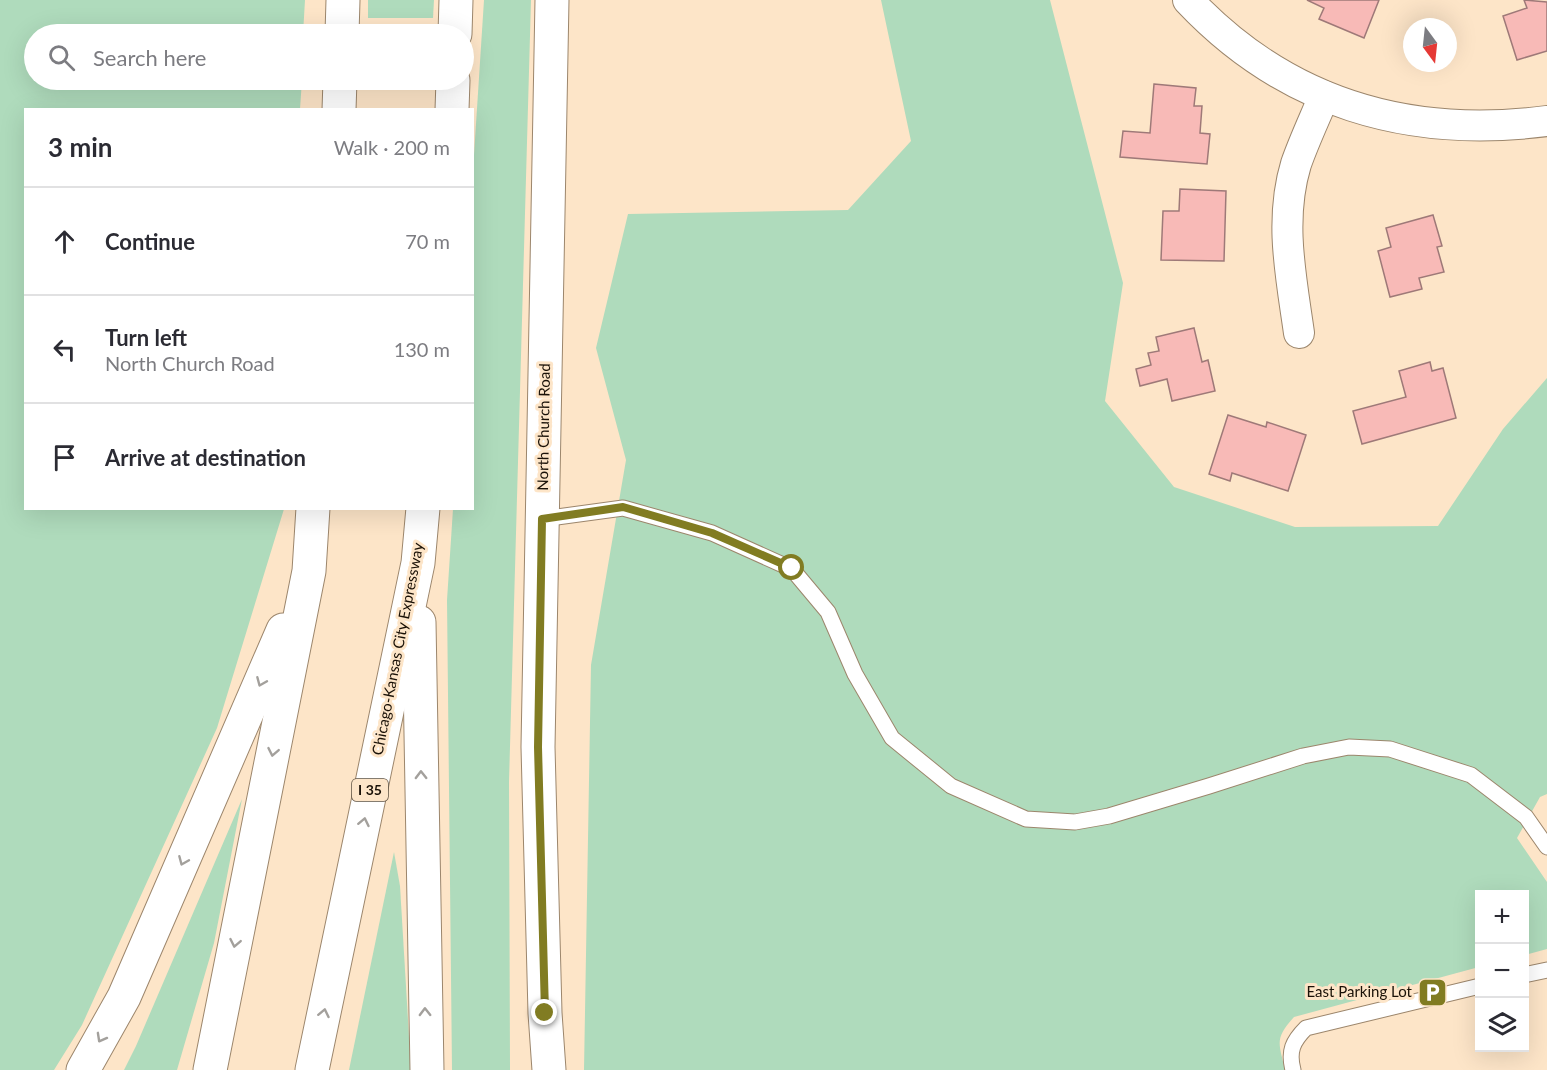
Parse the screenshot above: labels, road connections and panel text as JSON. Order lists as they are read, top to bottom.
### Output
{
  "streets": {
    "main road": ["North Church Road", "Chicago-Kansas City Expressway", "I 35"]
  },
  "places": {
    "parking": ["East Parking Lot"]
  },
  "north": "bottom",
  "page": {
    "search": "Search here",
    "heading": ["3 min", "Walk · 200 m"],
    "list": [
      ["Continue", "70 m"],
      ["Turn left", "North Church Road", "130 m"],
      "Arrive at destination"
    ],
    "map_buttons": ["+", "−"]
  }
}
